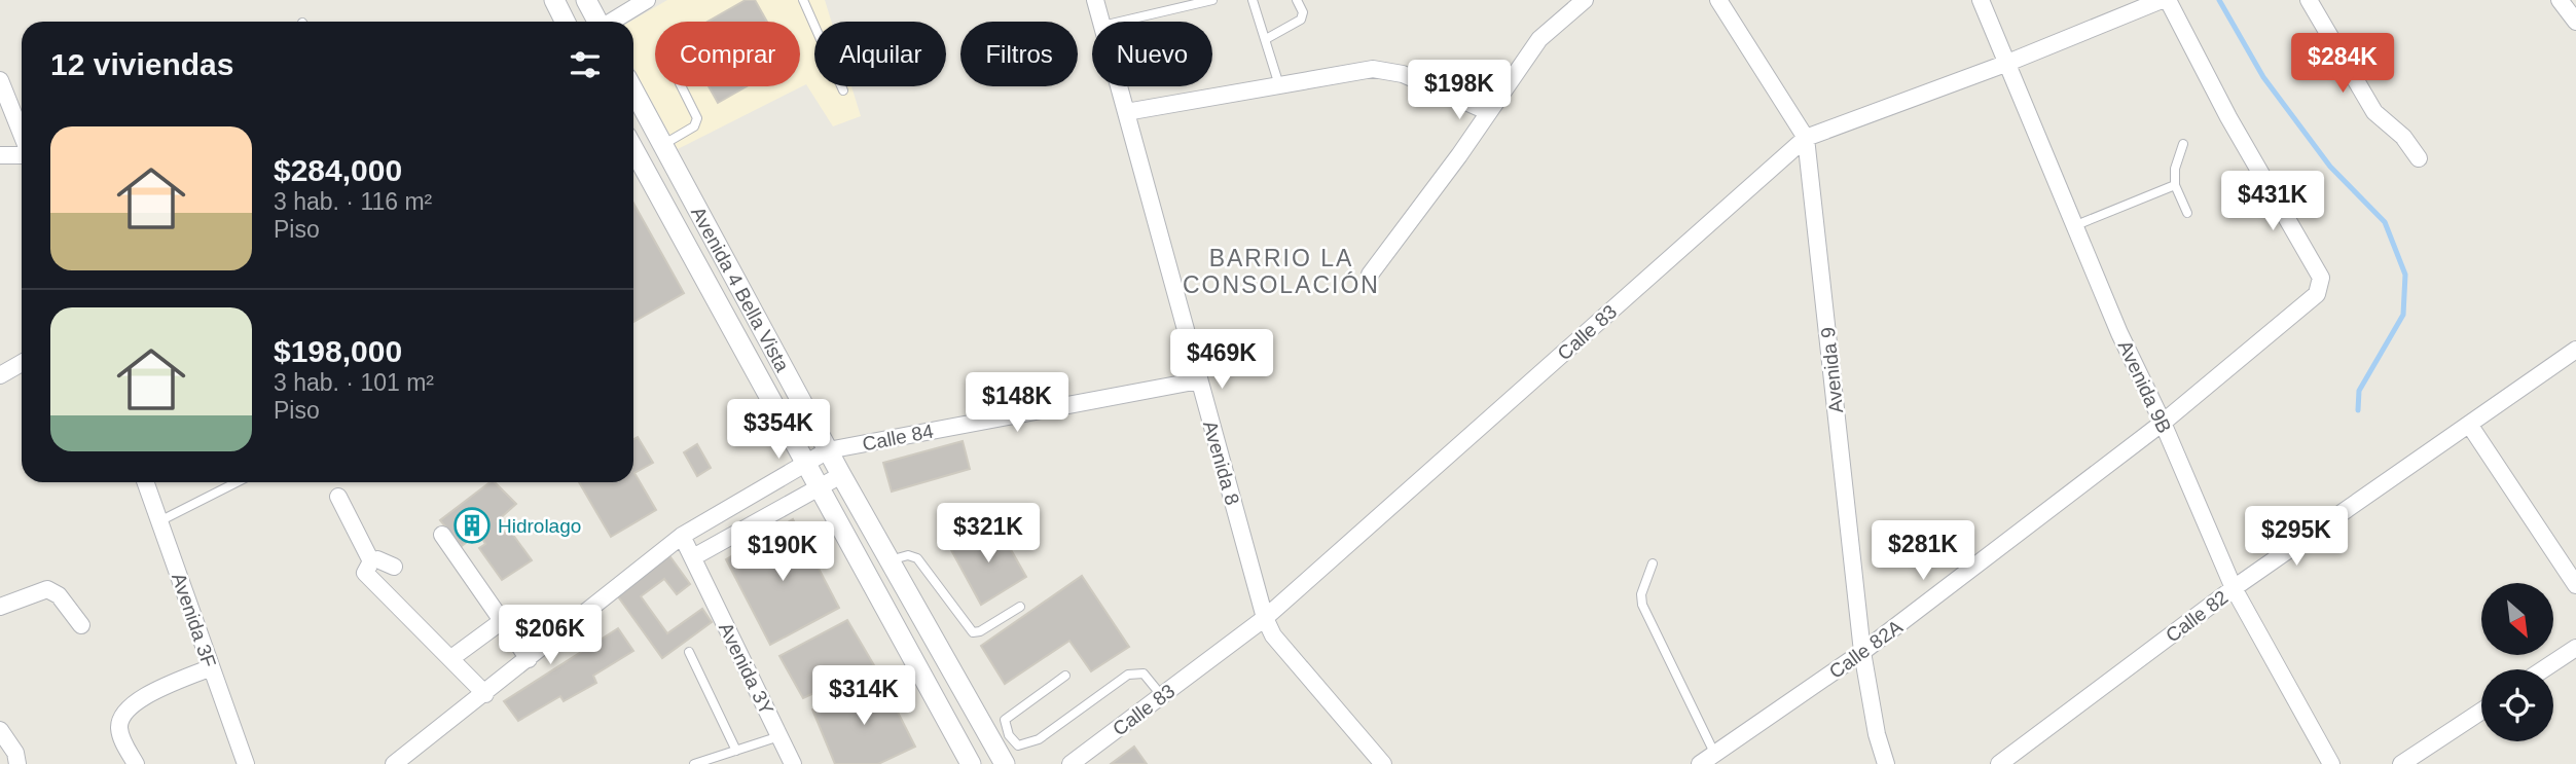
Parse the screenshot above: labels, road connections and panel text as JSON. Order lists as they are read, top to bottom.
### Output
{
  "streets": {
    "street": [
      "Avenida 4 Bella Vista",
      "Calle 83",
      "Avenida 9",
      "Avenida 9B",
      "Calle 84",
      "Avenida 8",
      "Calle 82",
      "Avenida 3F",
      "Calle 82A",
      "Avenida 3Y"
    ]
  },
  "crossings": [
    ["Avenida 4 Bella Vista", "Calle 84"],
    ["Calle 83", "Avenida 9"],
    ["Calle 83", "Avenida 9B"],
    ["Calle 83", "Avenida 8"],
    ["Avenida 9", "Calle 82A"],
    ["Avenida 9B", "Calle 82"],
    ["Avenida 9B", "Calle 82A"],
    ["Calle 84", "Avenida 8"],
    ["Calle 84", "Avenida 3Y"]
  ],
  "districts": ["BARRIO LA CONSOLACIÓN"],
  "places": {
    "building": ["Hidrolago"]
  },
  "north": "bottom right",
  "page": {
    "chip": [
      "Comprar",
      "Alquilar",
      "Filtros",
      "Nuevo"
    ],
    "heading": "12 viviendas",
    "price": [
      "$284K",
      "$198K",
      "$431K",
      "$469K",
      "$148K",
      "$354K",
      "$321K",
      "$295K",
      "$281K",
      "$190K",
      "$206K",
      "$314K"
    ],
    "list": [
      {
        "name": "$284,000",
        "note": "3 hab. · 116 m² · Piso"
      },
      {
        "name": "$198,000",
        "note": "3 hab. · 101 m² · Piso"
      }
    ]
  }
}
